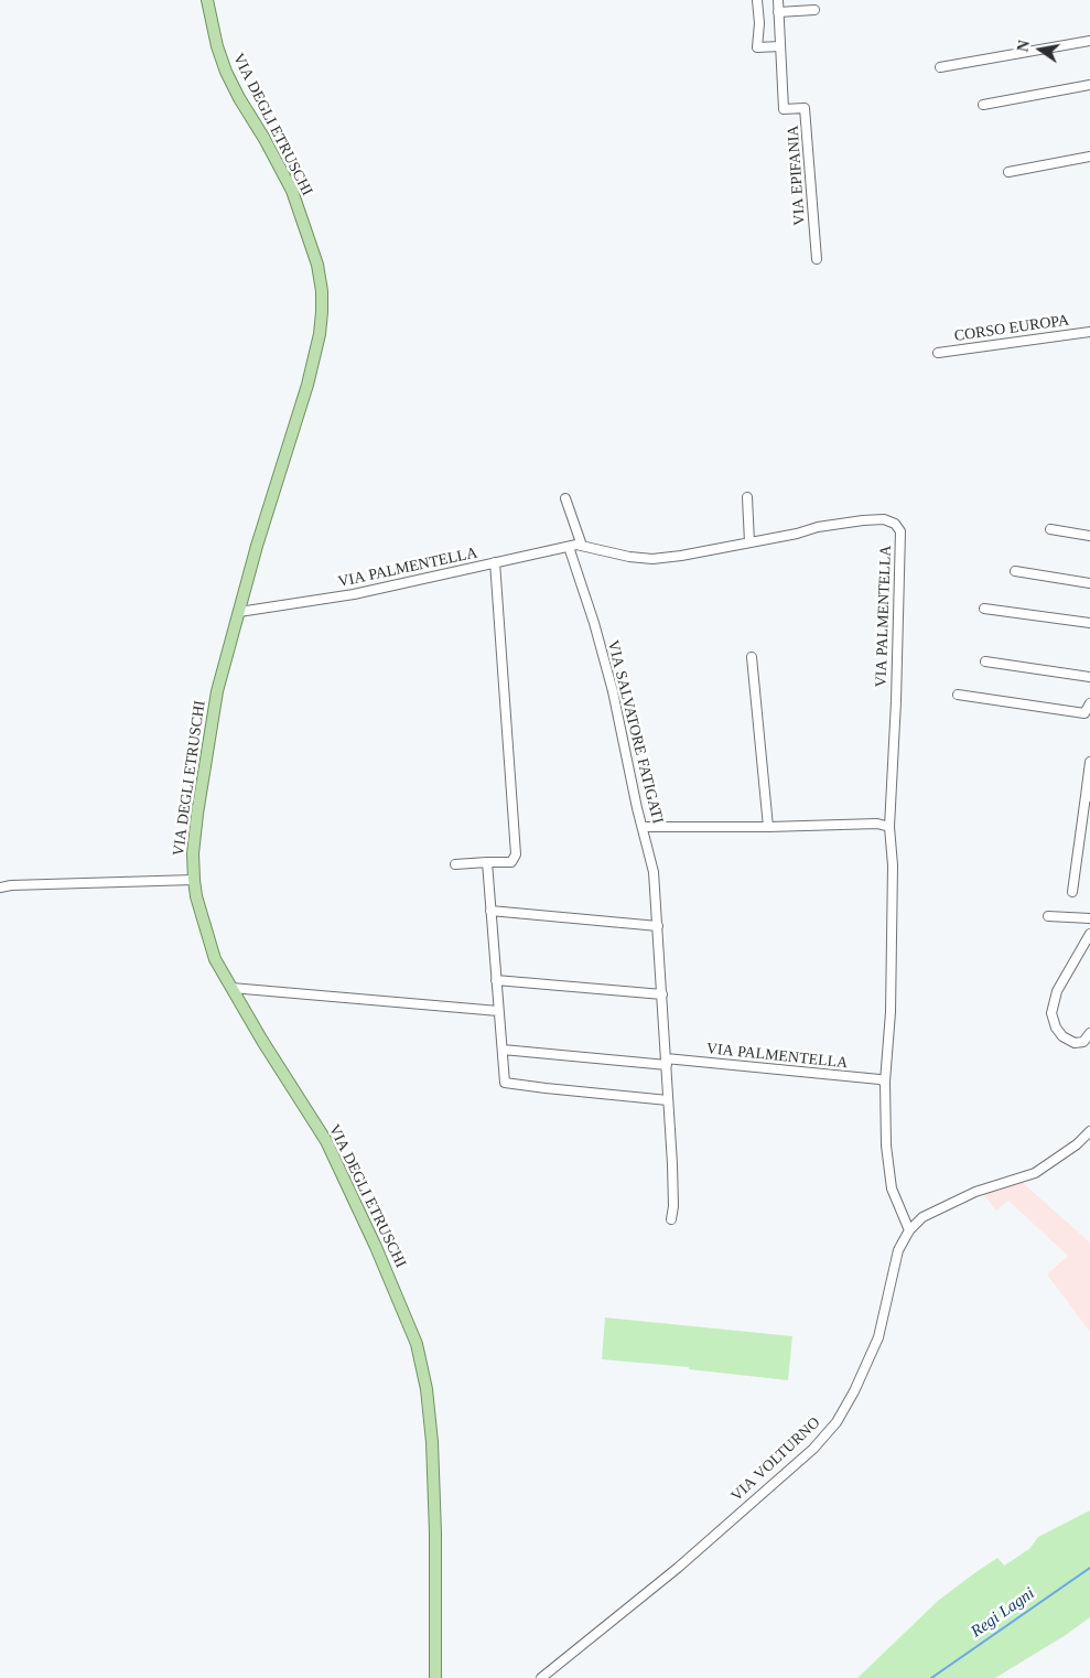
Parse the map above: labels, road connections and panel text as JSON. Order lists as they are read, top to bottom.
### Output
{
  "streets": {
    "main road": ["VIA DEGLI ETRUSCHI"],
    "street": [
      "VIA EPIFANIA",
      "CORSO EUROPA",
      "VIA PALMENTELLA",
      "VIA SALVATORE FATIGATI",
      "VIA VOLTURNO"
    ]
  },
  "crossings": [
    ["VIA DEGLI ETRUSCHI", "VIA PALMENTELLA"],
    ["VIA PALMENTELLA", "VIA SALVATORE FATIGATI"],
    ["VIA PALMENTELLA", "VIA VOLTURNO"]
  ],
  "water": ["Regi Lagni"],
  "north": "left"
}
